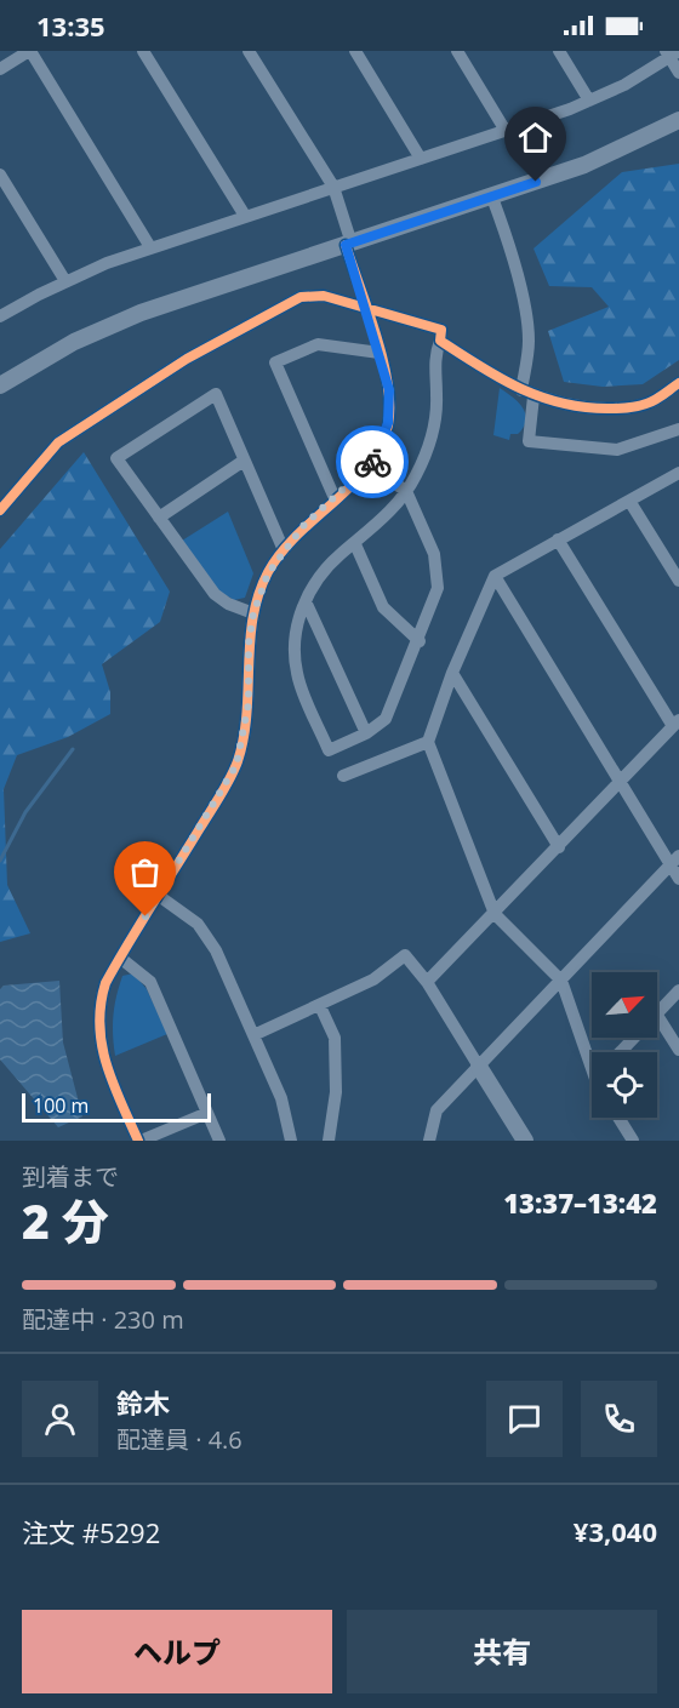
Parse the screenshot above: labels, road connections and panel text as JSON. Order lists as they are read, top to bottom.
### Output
{
  "scale_bar": "100 m",
  "north": "top right",
  "page": {
    "status": "13:35",
    "scale": "100 m",
    "heading": ["2 分", "到着まで", "13:37–13:42"],
    "panel": [
      "鈴木",
      "配達員 · 4.6",
      "注文 #5292",
      "¥3,040"
    ],
    "bar": "配達中 · 230 m",
    "buttons": ["ヘルプ", "共有"]
  }
}
